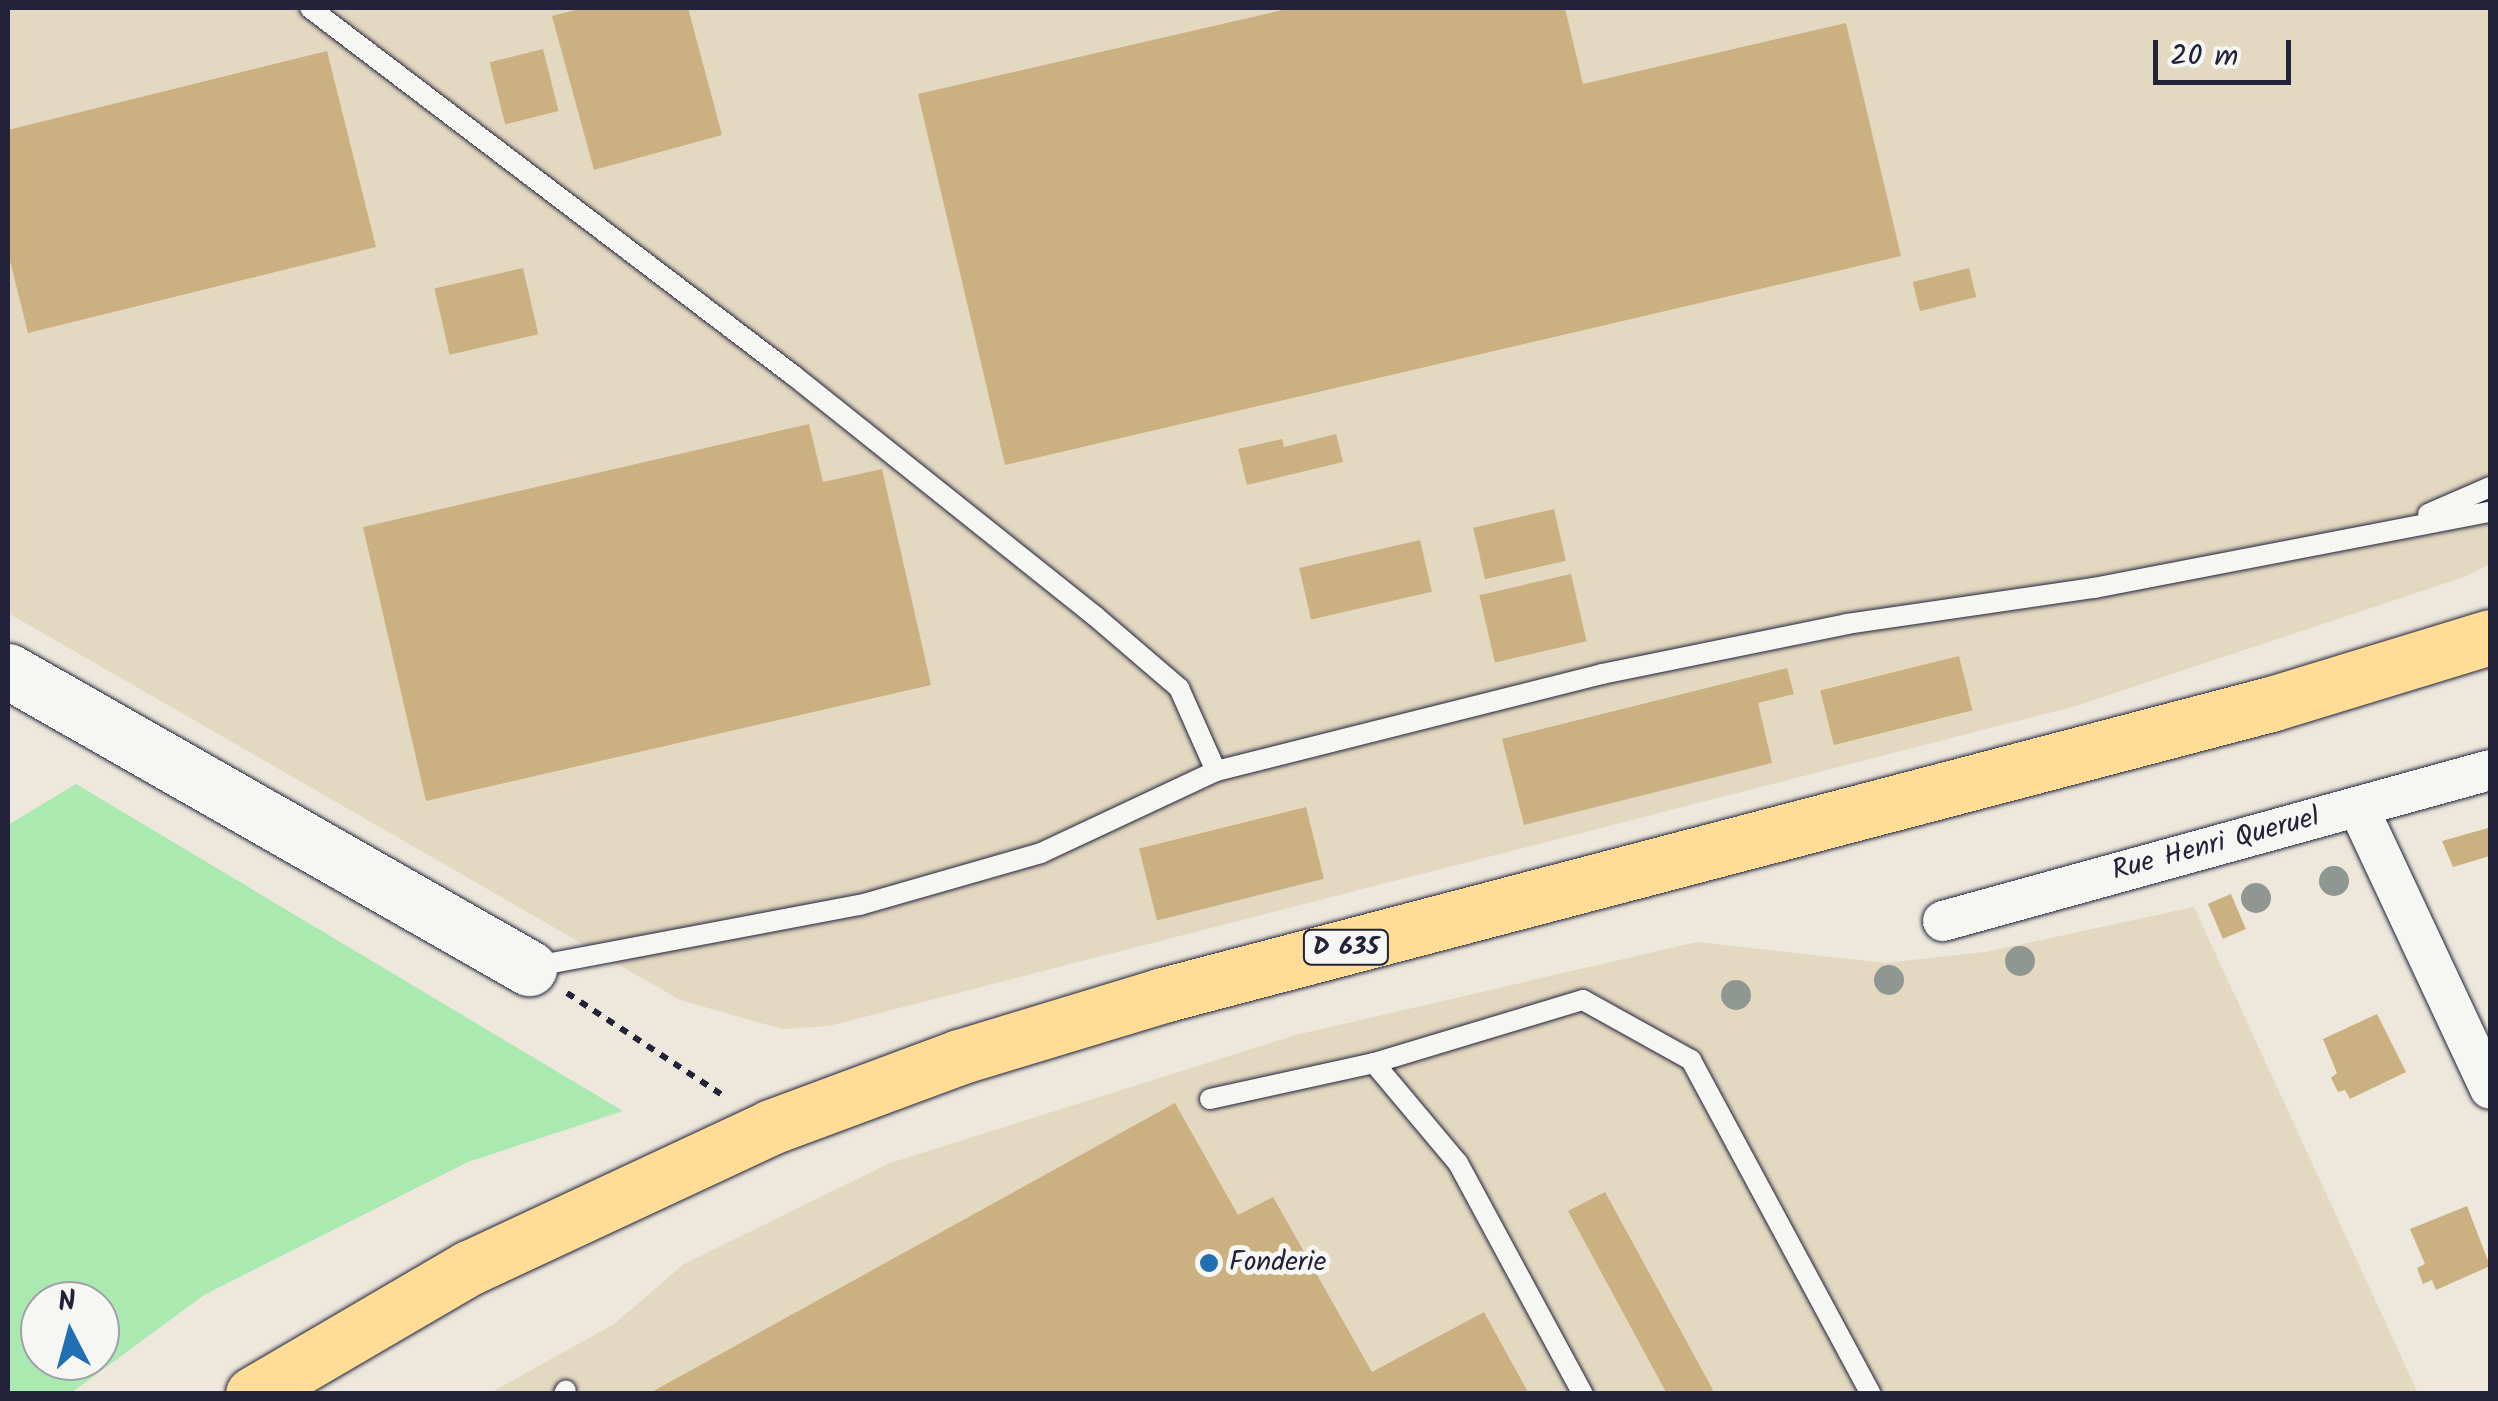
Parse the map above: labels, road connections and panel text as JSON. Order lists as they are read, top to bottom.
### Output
{
  "streets": {
    "main road": ["D 635"],
    "street": ["Rue Henri Queruel"]
  },
  "places": ["Fonderie"],
  "scale_bar": "20 m",
  "north": "top"
}
